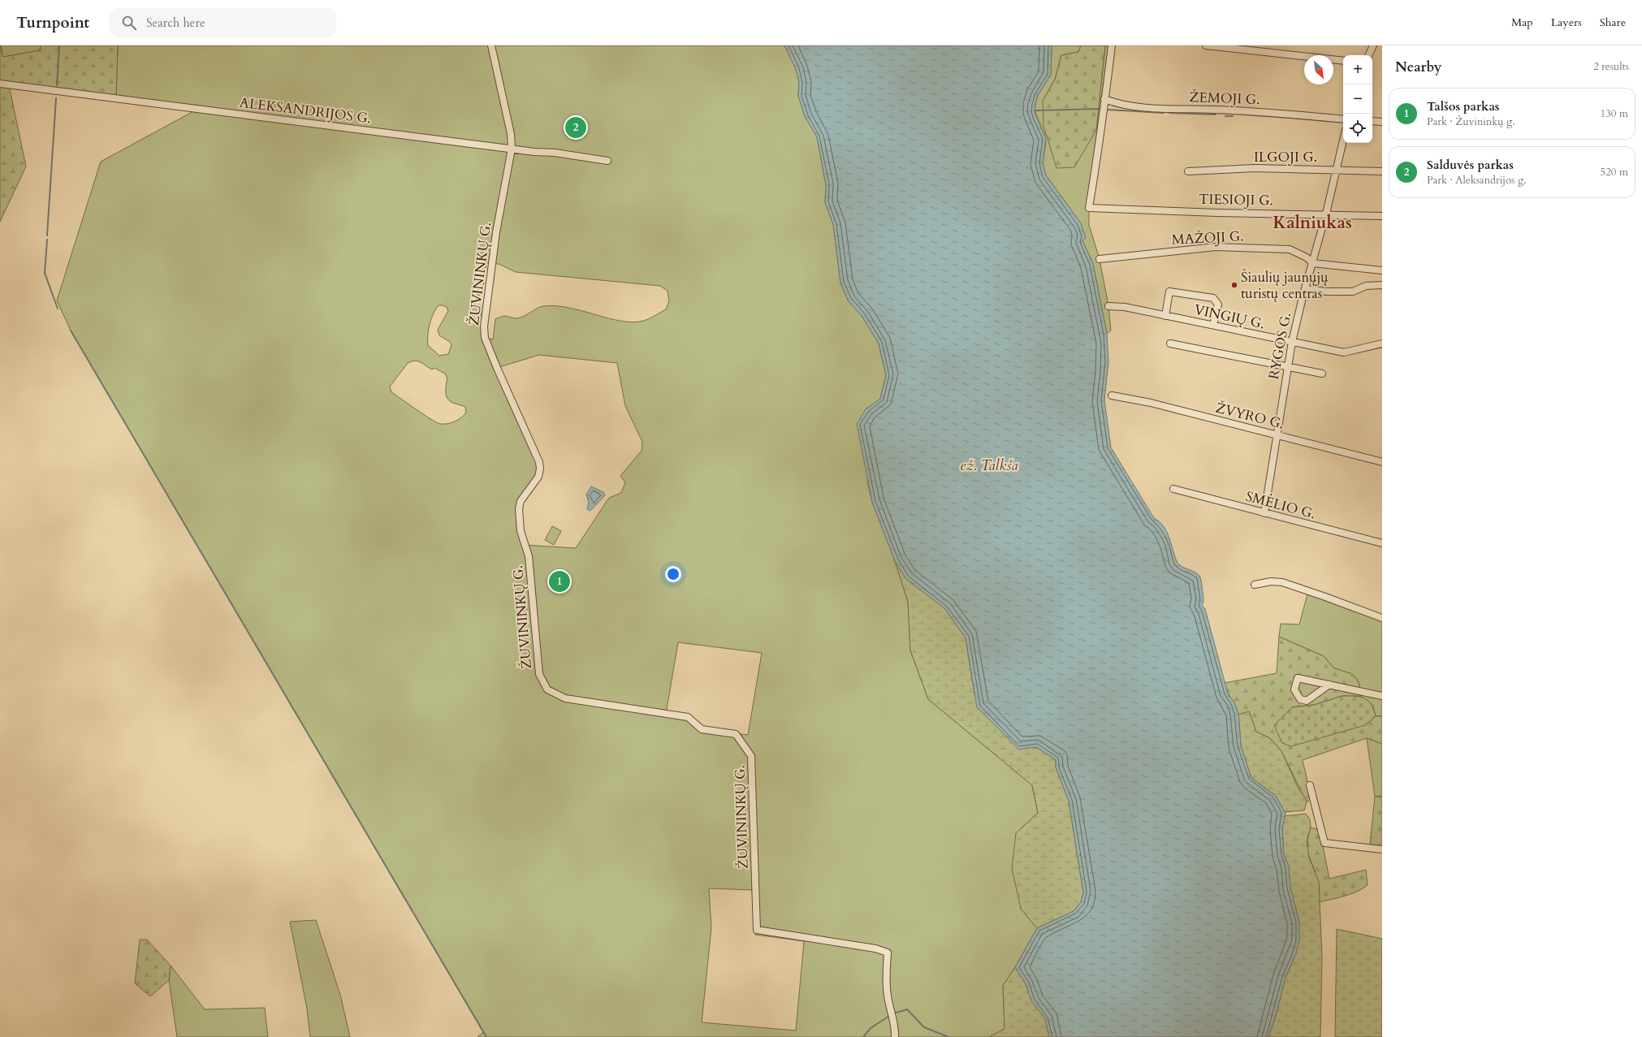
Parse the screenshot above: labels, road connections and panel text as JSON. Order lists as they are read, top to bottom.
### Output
{
  "streets": {
    "street": [
      "ŽEMOJI G.",
      "ALEKSANDRIJOS G.",
      "ILGOJI G.",
      "TIESIOJI G.",
      "MAŽOJI G.",
      "ŽUVININKŲ G.",
      "VINGIŲ G.",
      "RYGOS G.",
      "ŽVYRO G.",
      "SMĖLIO G."
    ]
  },
  "crossings": [
    ["ŽEMOJI G.", "TIESIOJI G."],
    ["ALEKSANDRIJOS G.", "ŽUVININKŲ G."],
    ["ILGOJI G.", "RYGOS G."],
    ["TIESIOJI G.", "RYGOS G."],
    ["MAŽOJI G.", "RYGOS G."],
    ["VINGIŲ G.", "RYGOS G."],
    ["RYGOS G.", "ŽVYRO G."],
    ["RYGOS G.", "SMĖLIO G."]
  ],
  "districts": ["Kalniukas"],
  "water": ["ež. Talkša"],
  "places": ["Šiaulių jaunųjų turistų centras"],
  "north": "bottom right",
  "page": {
    "header": "Turnpoint",
    "search": "Search here",
    "nav": ["Map", "Layers", "Share"],
    "heading": ["Nearby", "2 results"],
    "map_buttons": ["+", "−"],
    "list": [
      {
        "mark": "1",
        "name": "Talšos parkas",
        "note": "Park · Žuvininkų g.",
        "value": "130 m"
      },
      {
        "mark": "2",
        "name": "Salduvės parkas",
        "note": "Park · Aleksandrijos g.",
        "value": "520 m"
      }
    ],
    "pins": ["2", "1"]
  }
}
